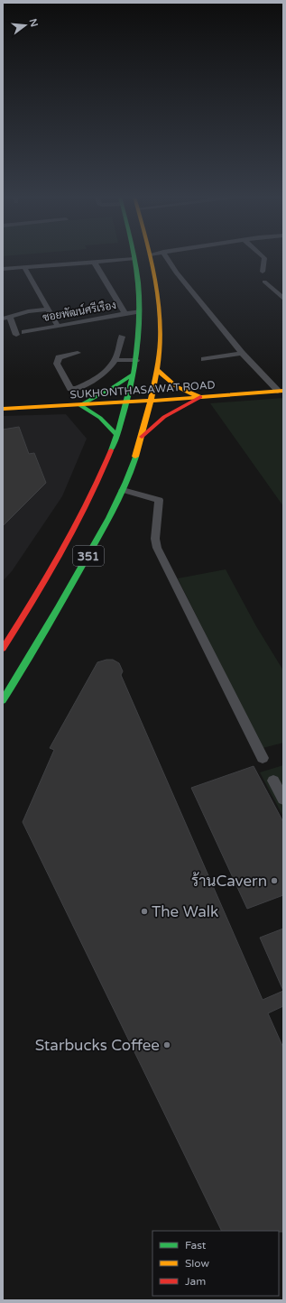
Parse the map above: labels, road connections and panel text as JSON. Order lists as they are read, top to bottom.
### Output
{
  "streets": {
    "main road": ["SUKHONTHASAWAT ROAD", "351"],
    "street": ["ซอยพัฒน์ศรีเรือง"]
  },
  "crossings": [
    ["ซอยพัฒน์ศรีเรือง", "351"],
    ["SUKHONTHASAWAT ROAD", "351"]
  ],
  "places": ["ร้านCavern", "The Walk", "Starbucks Coffee"],
  "legend": ["Fast", "Slow", "Jam"],
  "north": "right"
}
